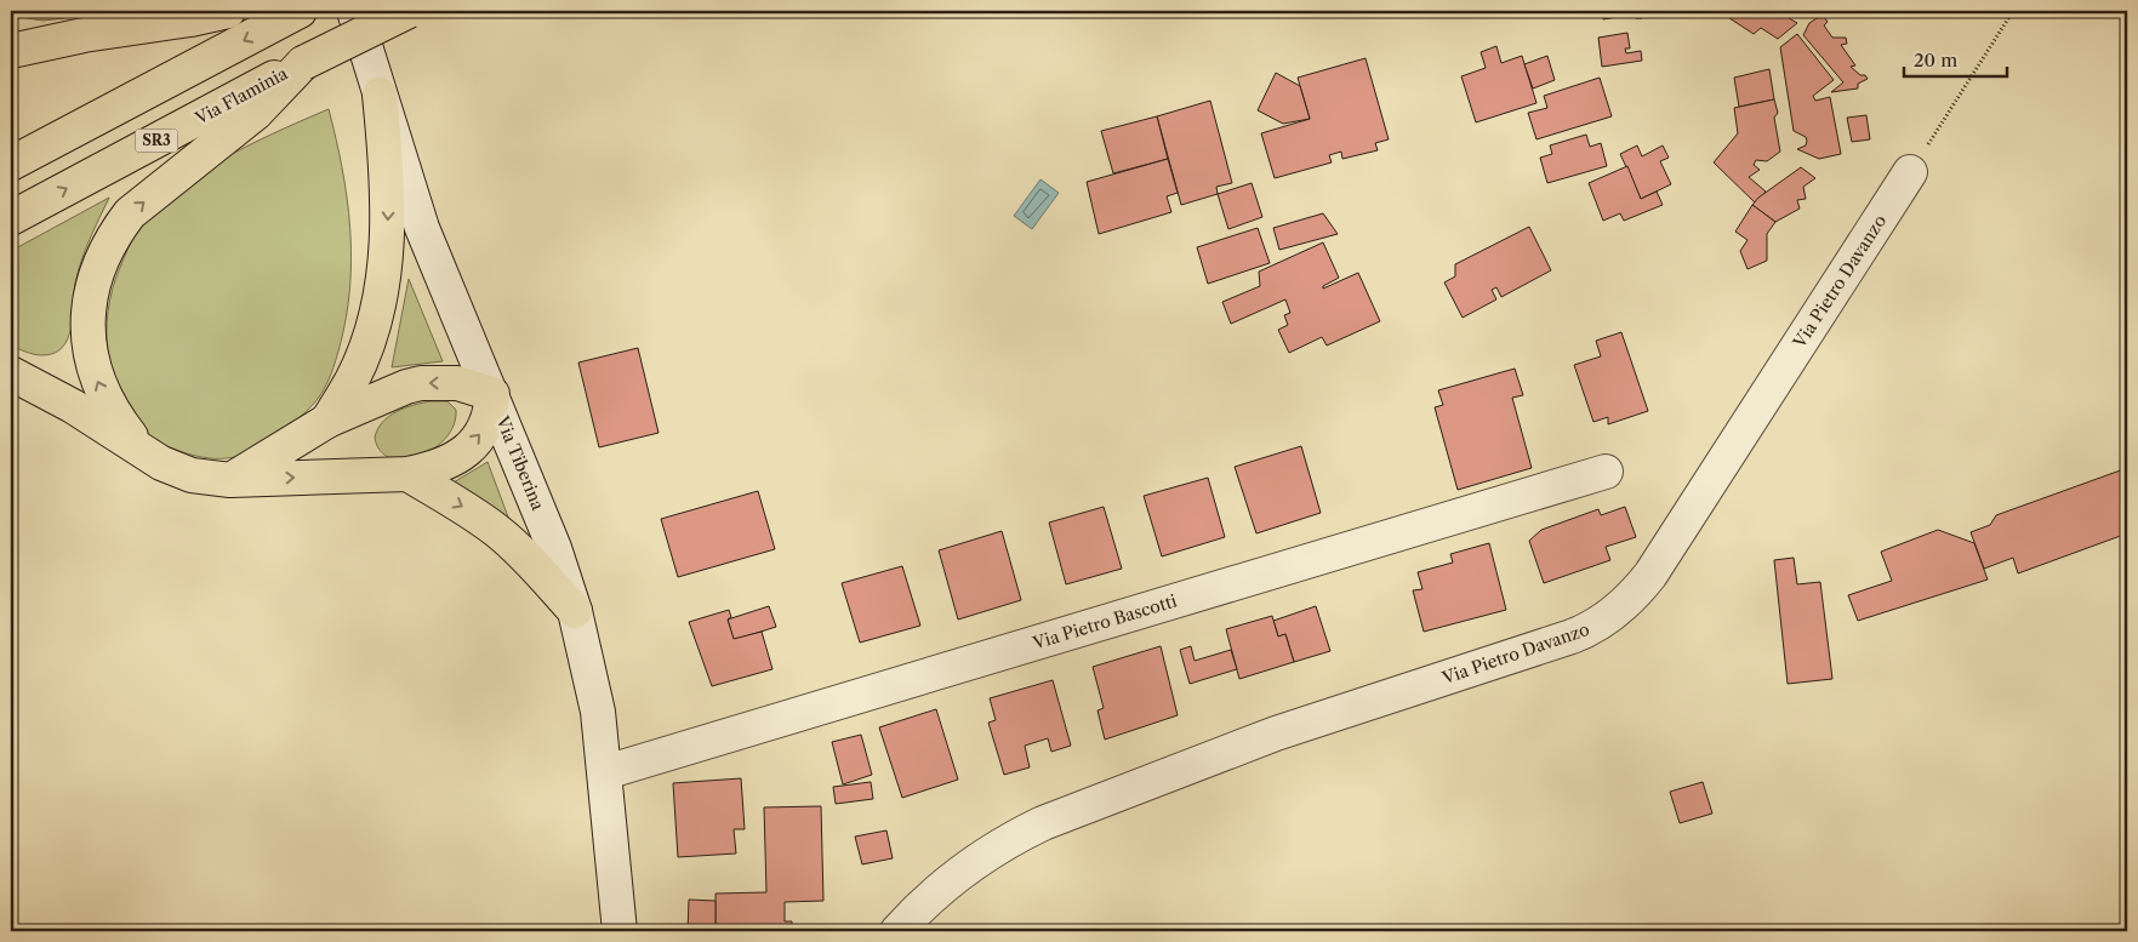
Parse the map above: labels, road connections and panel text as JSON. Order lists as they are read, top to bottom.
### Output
{
  "streets": {
    "highway": ["Via Flaminia", "SR3"],
    "street": ["Via Pietro Davanzo", "Via Tiberina", "Via Pietro Bascotti"]
  },
  "crossings": [
    ["Via Tiberina", "Via Pietro Bascotti"]
  ],
  "scale_bar": "20 m"
}
